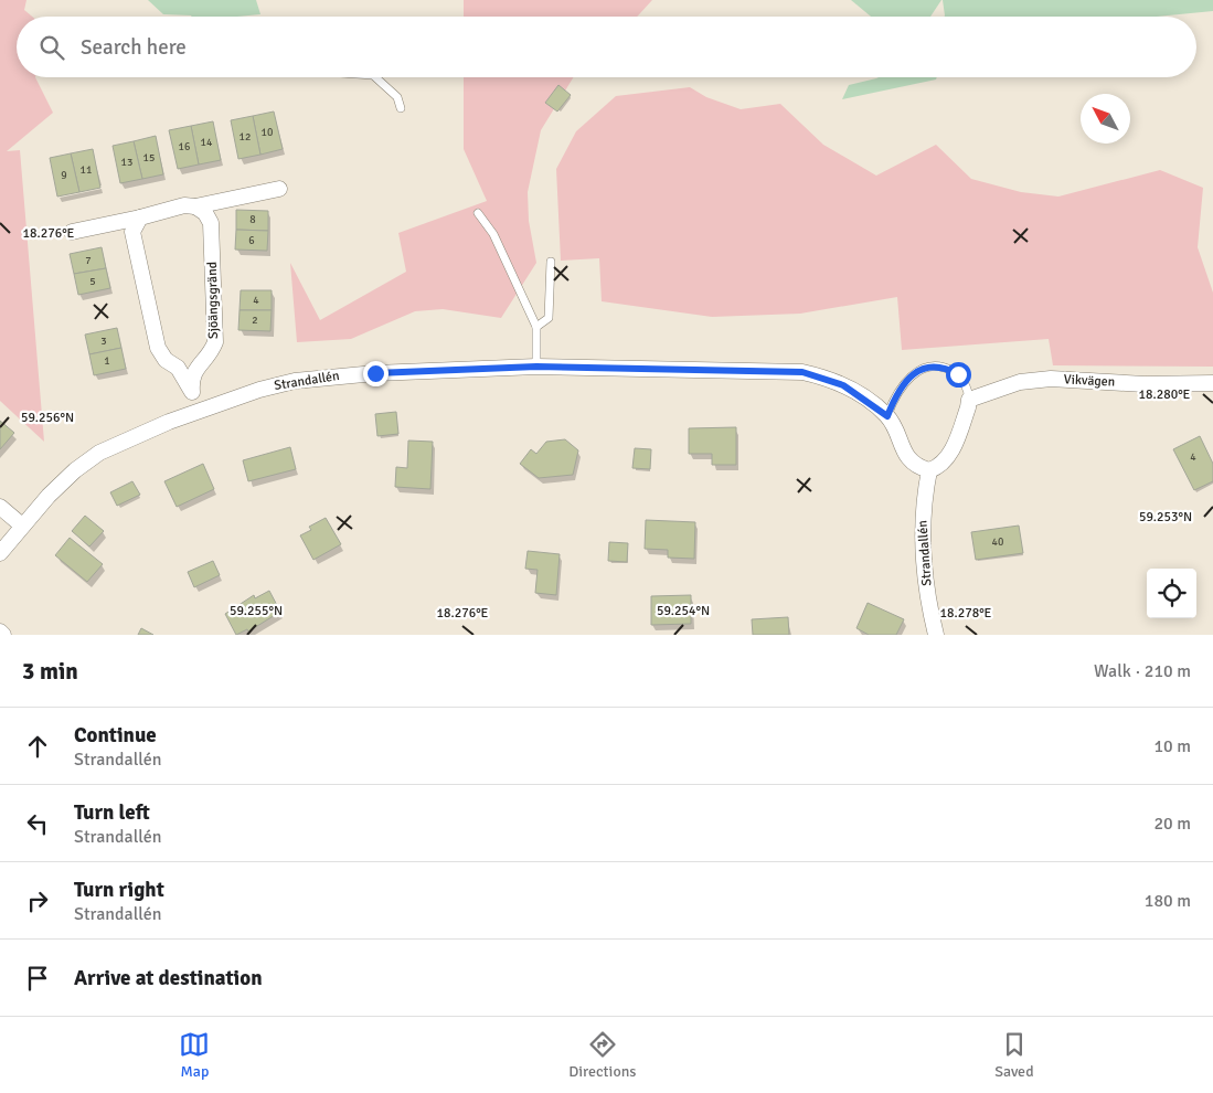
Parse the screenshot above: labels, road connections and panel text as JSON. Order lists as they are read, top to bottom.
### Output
{
  "streets": {
    "street": ["Sjöängsgränd", "Strandallén", "Vikvägen"]
  },
  "crossings": [
    ["Sjöängsgränd", "Strandallén"],
    ["Strandallén", "Vikvägen"]
  ],
  "house_numbers": [
    "10",
    "12",
    "14",
    "16",
    "15",
    "13",
    "11",
    "9",
    "8",
    "6",
    "7",
    "5",
    "4",
    "2",
    "3",
    "1",
    "4",
    "40"
  ],
  "north": "top left",
  "page": {
    "search": "Search here",
    "heading": ["3 min", "Walk · 210 m"],
    "list": [
      ["Continue", "Strandallén", "10 m"],
      ["Turn left", "Strandallén", "20 m"],
      ["Turn right", "Strandallén", "180 m"],
      "Arrive at destination"
    ],
    "nav": ["Map", "Directions", "Saved"]
  },
  "coordinates": [
    "18.276°E",
    "18.280°E",
    "59.256°N",
    "59.253°N",
    "59.255°N",
    "59.254°N",
    "18.278°E"
  ]
}
